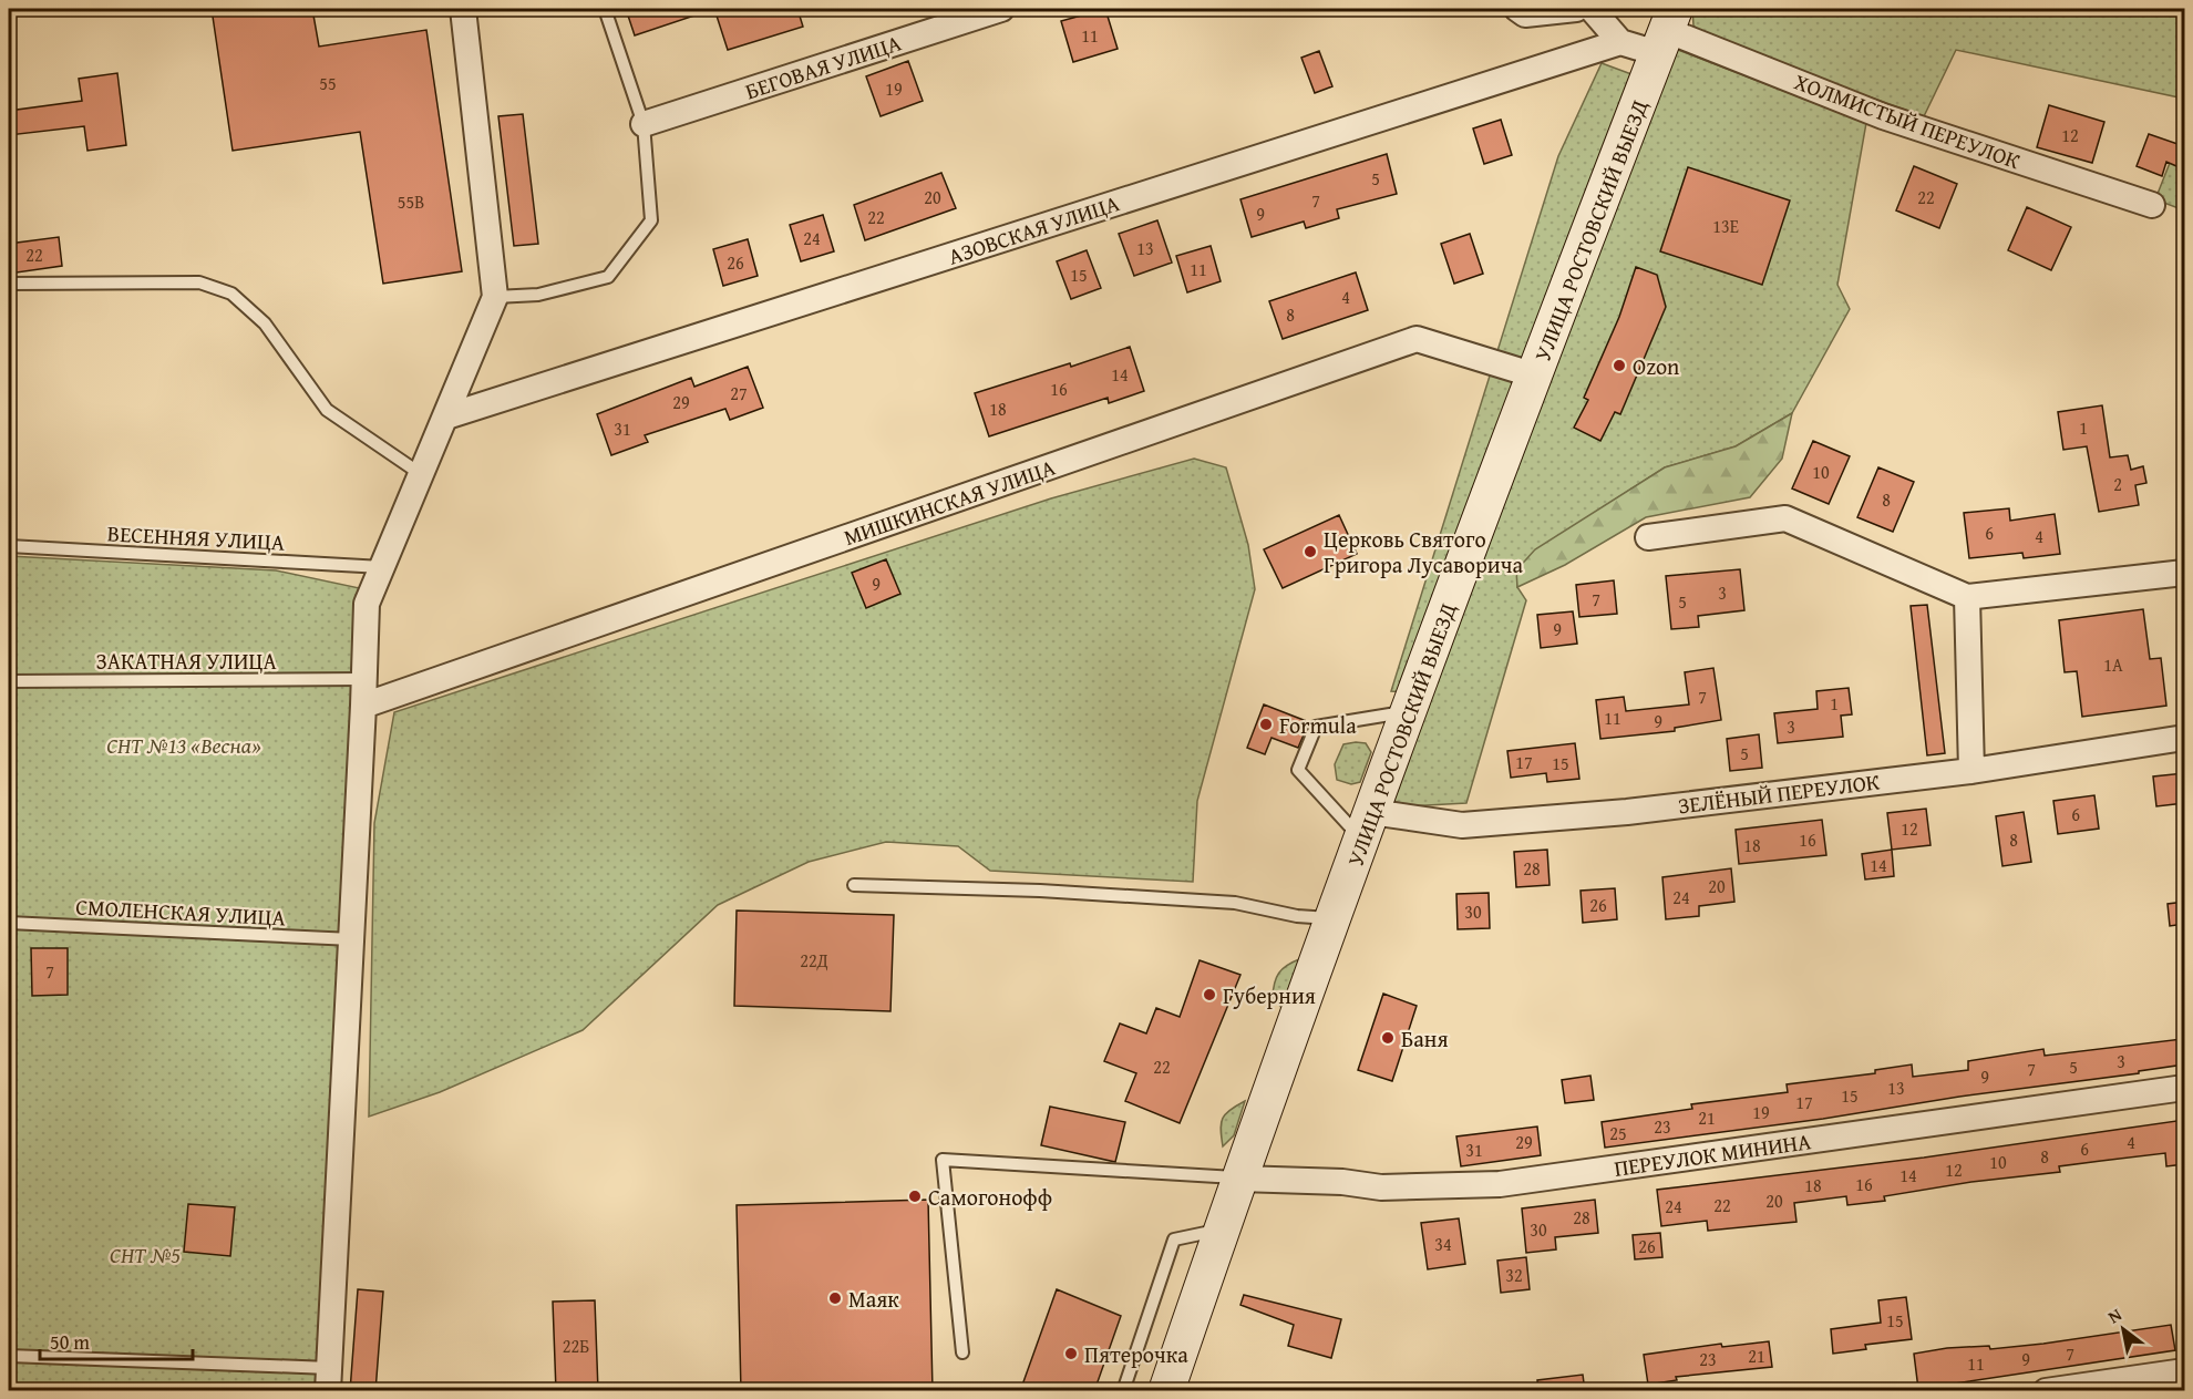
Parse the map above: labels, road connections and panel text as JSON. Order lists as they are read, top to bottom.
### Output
{
  "streets": {
    "main road": ["УЛИЦА РОСТОВСКИЙ ВЫЕЗД"],
    "street": [
      "БЕГОВАЯ УЛИЦА",
      "ХОЛМИСТЫЙ ПЕРЕУЛОК",
      "АЗОВСКАЯ УЛИЦА",
      "МИШКИНСКАЯ УЛИЦА",
      "ЗЕЛЁНЫЙ ПЕРЕУЛОК",
      "ПЕРЕУЛОК МИНИНА"
    ],
    "lane": ["ВЕСЕННЯЯ УЛИЦА", "ЗАКАТНАЯ УЛИЦА", "СМОЛЕНСКАЯ УЛИЦА"]
  },
  "crossings": [
    ["ХОЛМИСТЫЙ ПЕРЕУЛОК", "АЗОВСКАЯ УЛИЦА"],
    ["ХОЛМИСТЫЙ ПЕРЕУЛОК", "УЛИЦА РОСТОВСКИЙ ВЫЕЗД"],
    ["УЛИЦА РОСТОВСКИЙ ВЫЕЗД", "МИШКИНСКАЯ УЛИЦА"],
    ["УЛИЦА РОСТОВСКИЙ ВЫЕЗД", "ЗЕЛЁНЫЙ ПЕРЕУЛОК"],
    ["УЛИЦА РОСТОВСКИЙ ВЫЕЗД", "ПЕРЕУЛОК МИНИНА"]
  ],
  "parks": ["СНТ №13 «Весна»", "СНТ №5"],
  "places": [
    "Ozon",
    "Церковь Святого Григора Лусаворича",
    "Formula",
    "Губерния",
    "Баня",
    "Самогонофф",
    "Маяк",
    "Пятерочка"
  ],
  "house_numbers": [
    "11",
    "55",
    "19",
    "12",
    "5",
    "20",
    "22",
    "7",
    "55В",
    "9",
    "22",
    "13Е",
    "24",
    "13",
    "22",
    "26",
    "11",
    "15",
    "4",
    "8",
    "14",
    "16",
    "27",
    "29",
    "18",
    "1",
    "31",
    "10",
    "2",
    "8",
    "6",
    "4",
    "9",
    "3",
    "7",
    "5",
    "9",
    "1А",
    "7",
    "1",
    "11",
    "9",
    "3",
    "5",
    "17",
    "15",
    "6",
    "12",
    "16",
    "8",
    "18",
    "14",
    "28",
    "20",
    "24",
    "26",
    "30",
    "22Д",
    "7",
    "3",
    "22",
    "5",
    "7",
    "9",
    "13",
    "15",
    "17",
    "19",
    "21",
    "23",
    "25",
    "29",
    "4",
    "6",
    "31",
    "8",
    "10",
    "12",
    "14",
    "16",
    "18",
    "20",
    "22",
    "24",
    "28",
    "30",
    "34",
    "26",
    "32",
    "15",
    "22Б",
    "7",
    "21",
    "23",
    "9",
    "11"
  ],
  "scale_bar": "50 m",
  "north": "top left"
}
